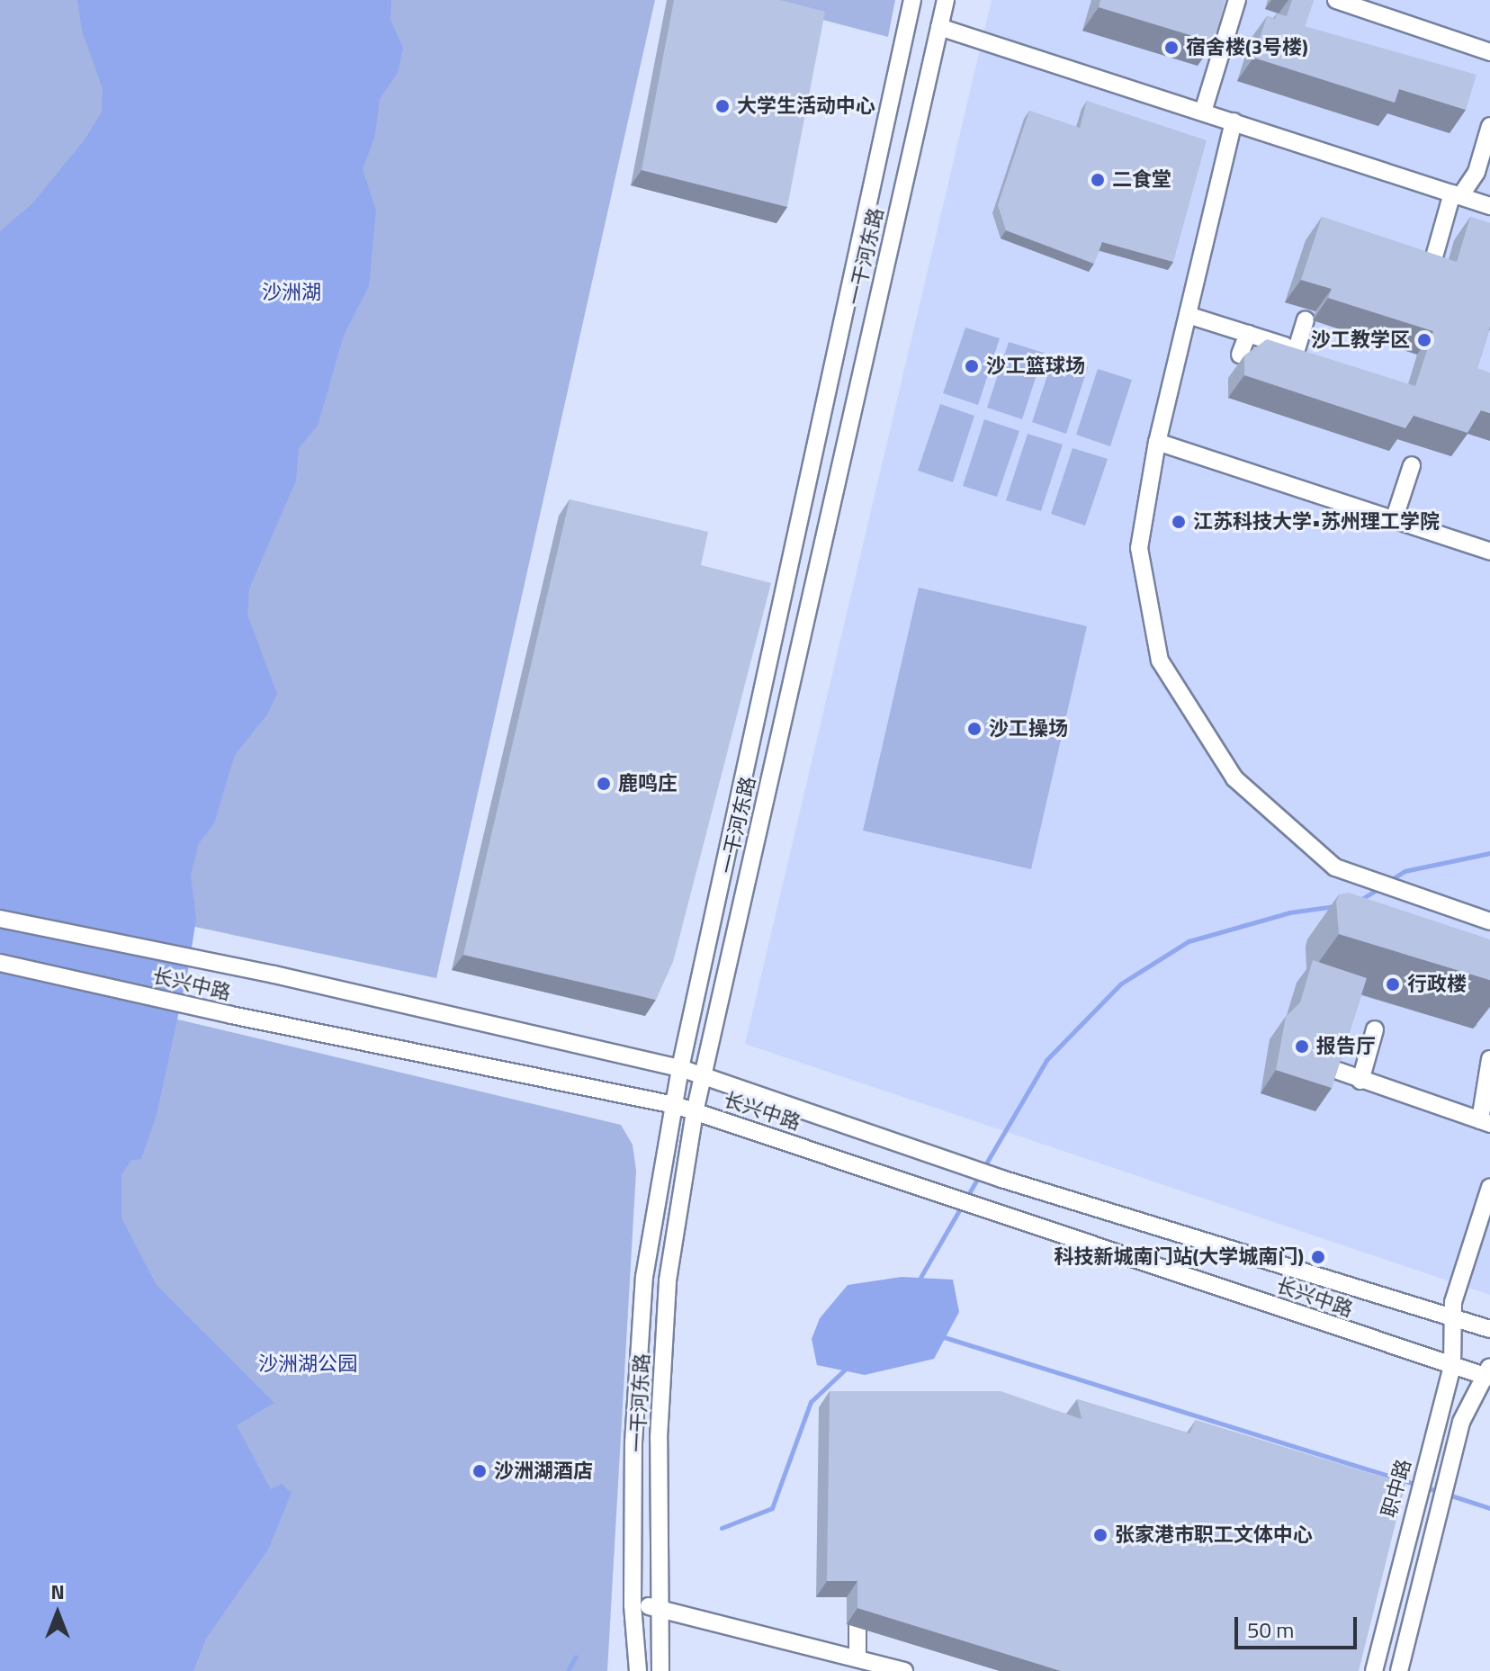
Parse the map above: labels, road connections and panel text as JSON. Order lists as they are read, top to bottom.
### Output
{
  "streets": {
    "street": ["一干河东路", "长兴中路", "职中路"]
  },
  "crossings": [
    ["一干河东路", "长兴中路"],
    ["长兴中路", "职中路"]
  ],
  "parks": ["沙洲湖", "沙洲湖公园"],
  "places": [
    "宿舍楼(3号楼)",
    "大学生活动中心",
    "二食堂",
    "沙工教学区",
    "沙工篮球场",
    "江苏科技大学•苏州理工学院",
    "沙工操场",
    "鹿鸣庄",
    "行政楼",
    "报告厅",
    "科技新城南门站(大学城南门)",
    "沙洲湖酒店",
    "张家港市职工文体中心"
  ],
  "scale_bar": "50 m",
  "north": "top"
}
